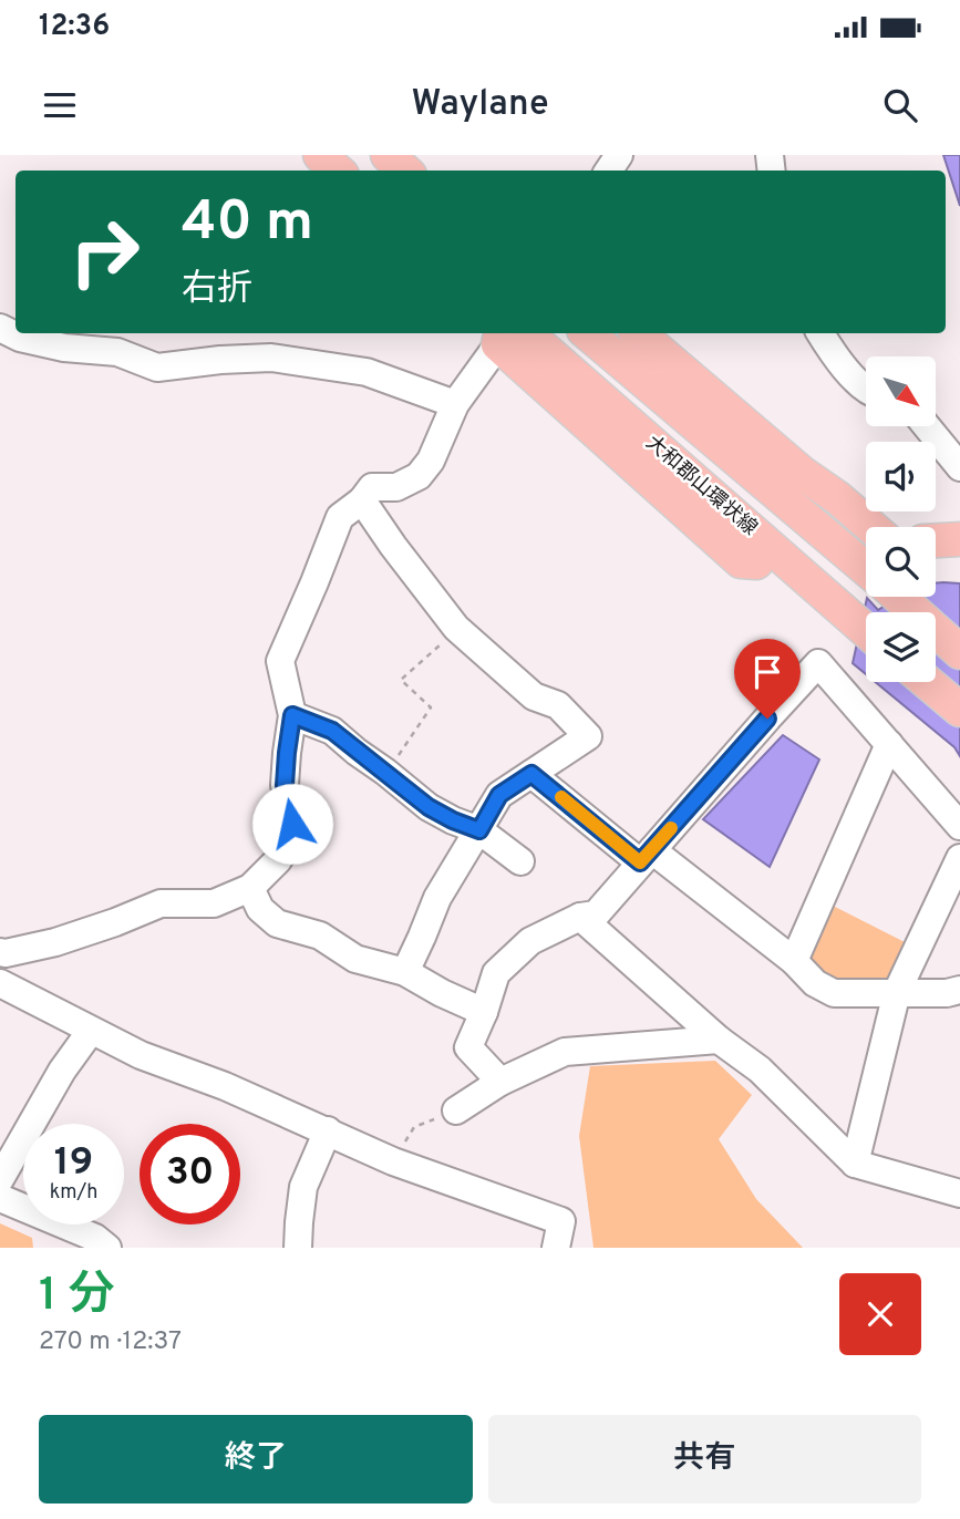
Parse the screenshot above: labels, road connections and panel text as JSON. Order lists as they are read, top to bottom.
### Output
{
  "streets": {
    "main road": ["大和郡山環状線"]
  },
  "north": "bottom right",
  "page": {
    "status": "12:36",
    "header": "Waylane",
    "turn": ["40 m", "右折"],
    "speed": "19 km/h",
    "limit": "30",
    "heading": ["1 分", "270 m · 12:37"],
    "buttons": ["終了", "共有"]
  }
}
